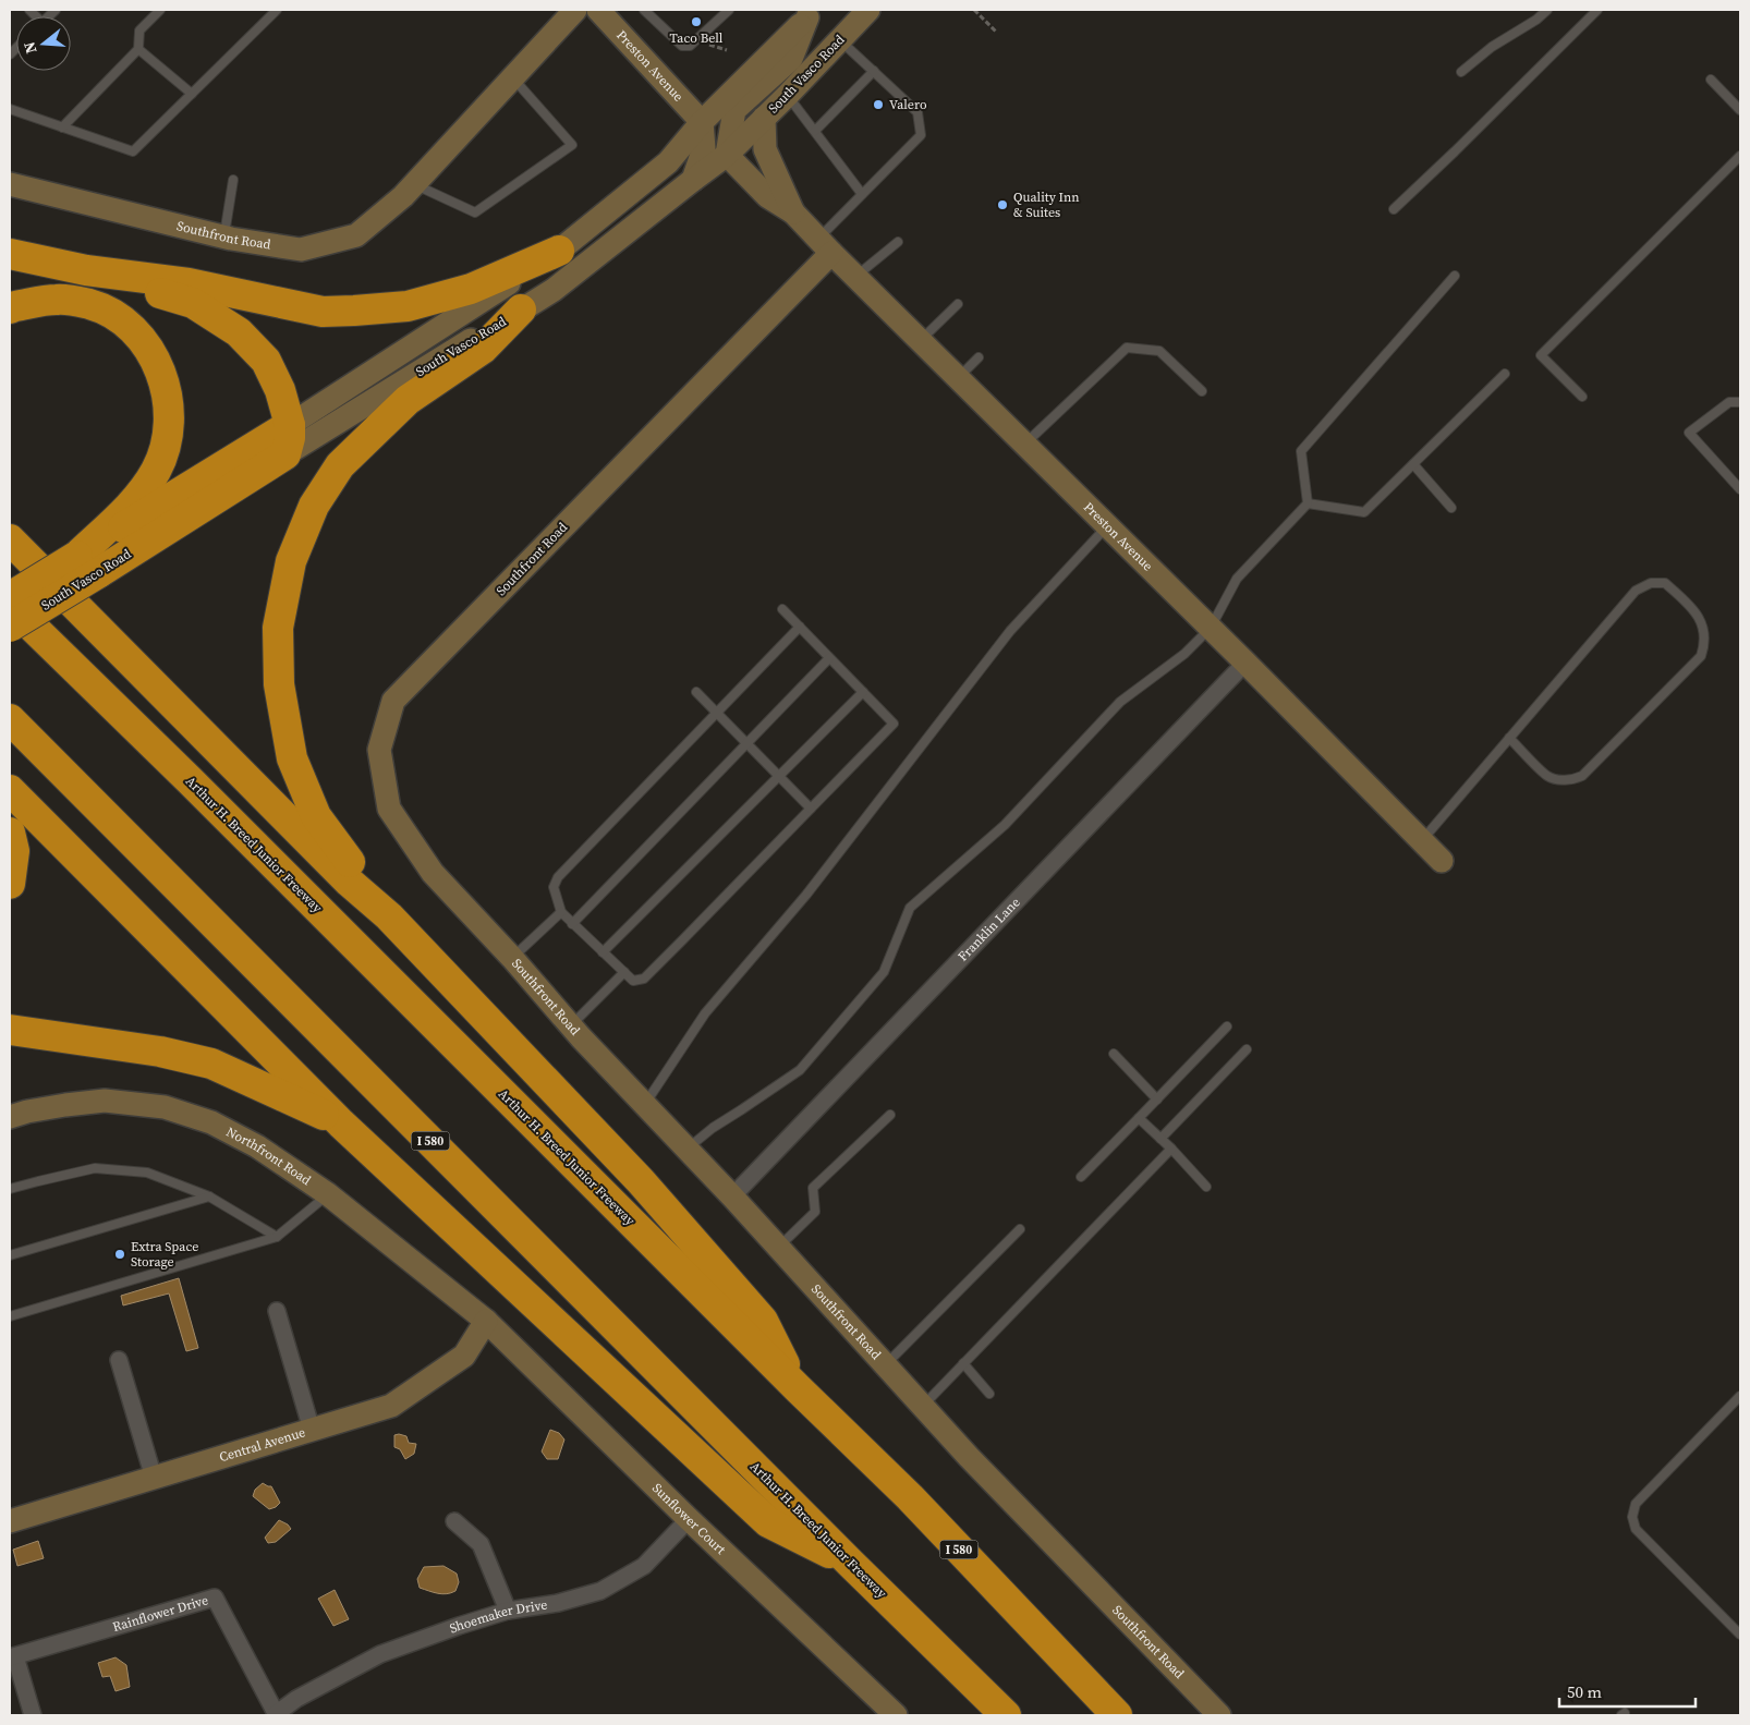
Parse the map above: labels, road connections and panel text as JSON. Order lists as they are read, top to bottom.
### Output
{
  "streets": {
    "highway": ["South Vasco Road", "Arthur H. Breed Junior Freeway", "I 580"],
    "street": [
      "Preston Avenue",
      "Southfront Road",
      "Franklin Lane",
      "Northfront Road",
      "Central Avenue",
      "Sunflower Court",
      "Rainflower Drive",
      "Shoemaker Drive"
    ]
  },
  "crossings": [
    ["Preston Avenue", "South Vasco Road"],
    ["Preston Avenue", "Southfront Road"],
    ["Preston Avenue", "Franklin Lane"],
    ["Southfront Road", "Franklin Lane"],
    ["Northfront Road", "Central Avenue"],
    ["Northfront Road", "Sunflower Court"],
    ["Central Avenue", "Sunflower Court"],
    ["Sunflower Court", "Shoemaker Drive"],
    ["Rainflower Drive", "Shoemaker Drive"]
  ],
  "places": [
    "Taco Bell",
    "Valero",
    "Quality Inn & Suites",
    "Extra Space Storage"
  ],
  "scale_bar": "50 m",
  "north": "left"
}
